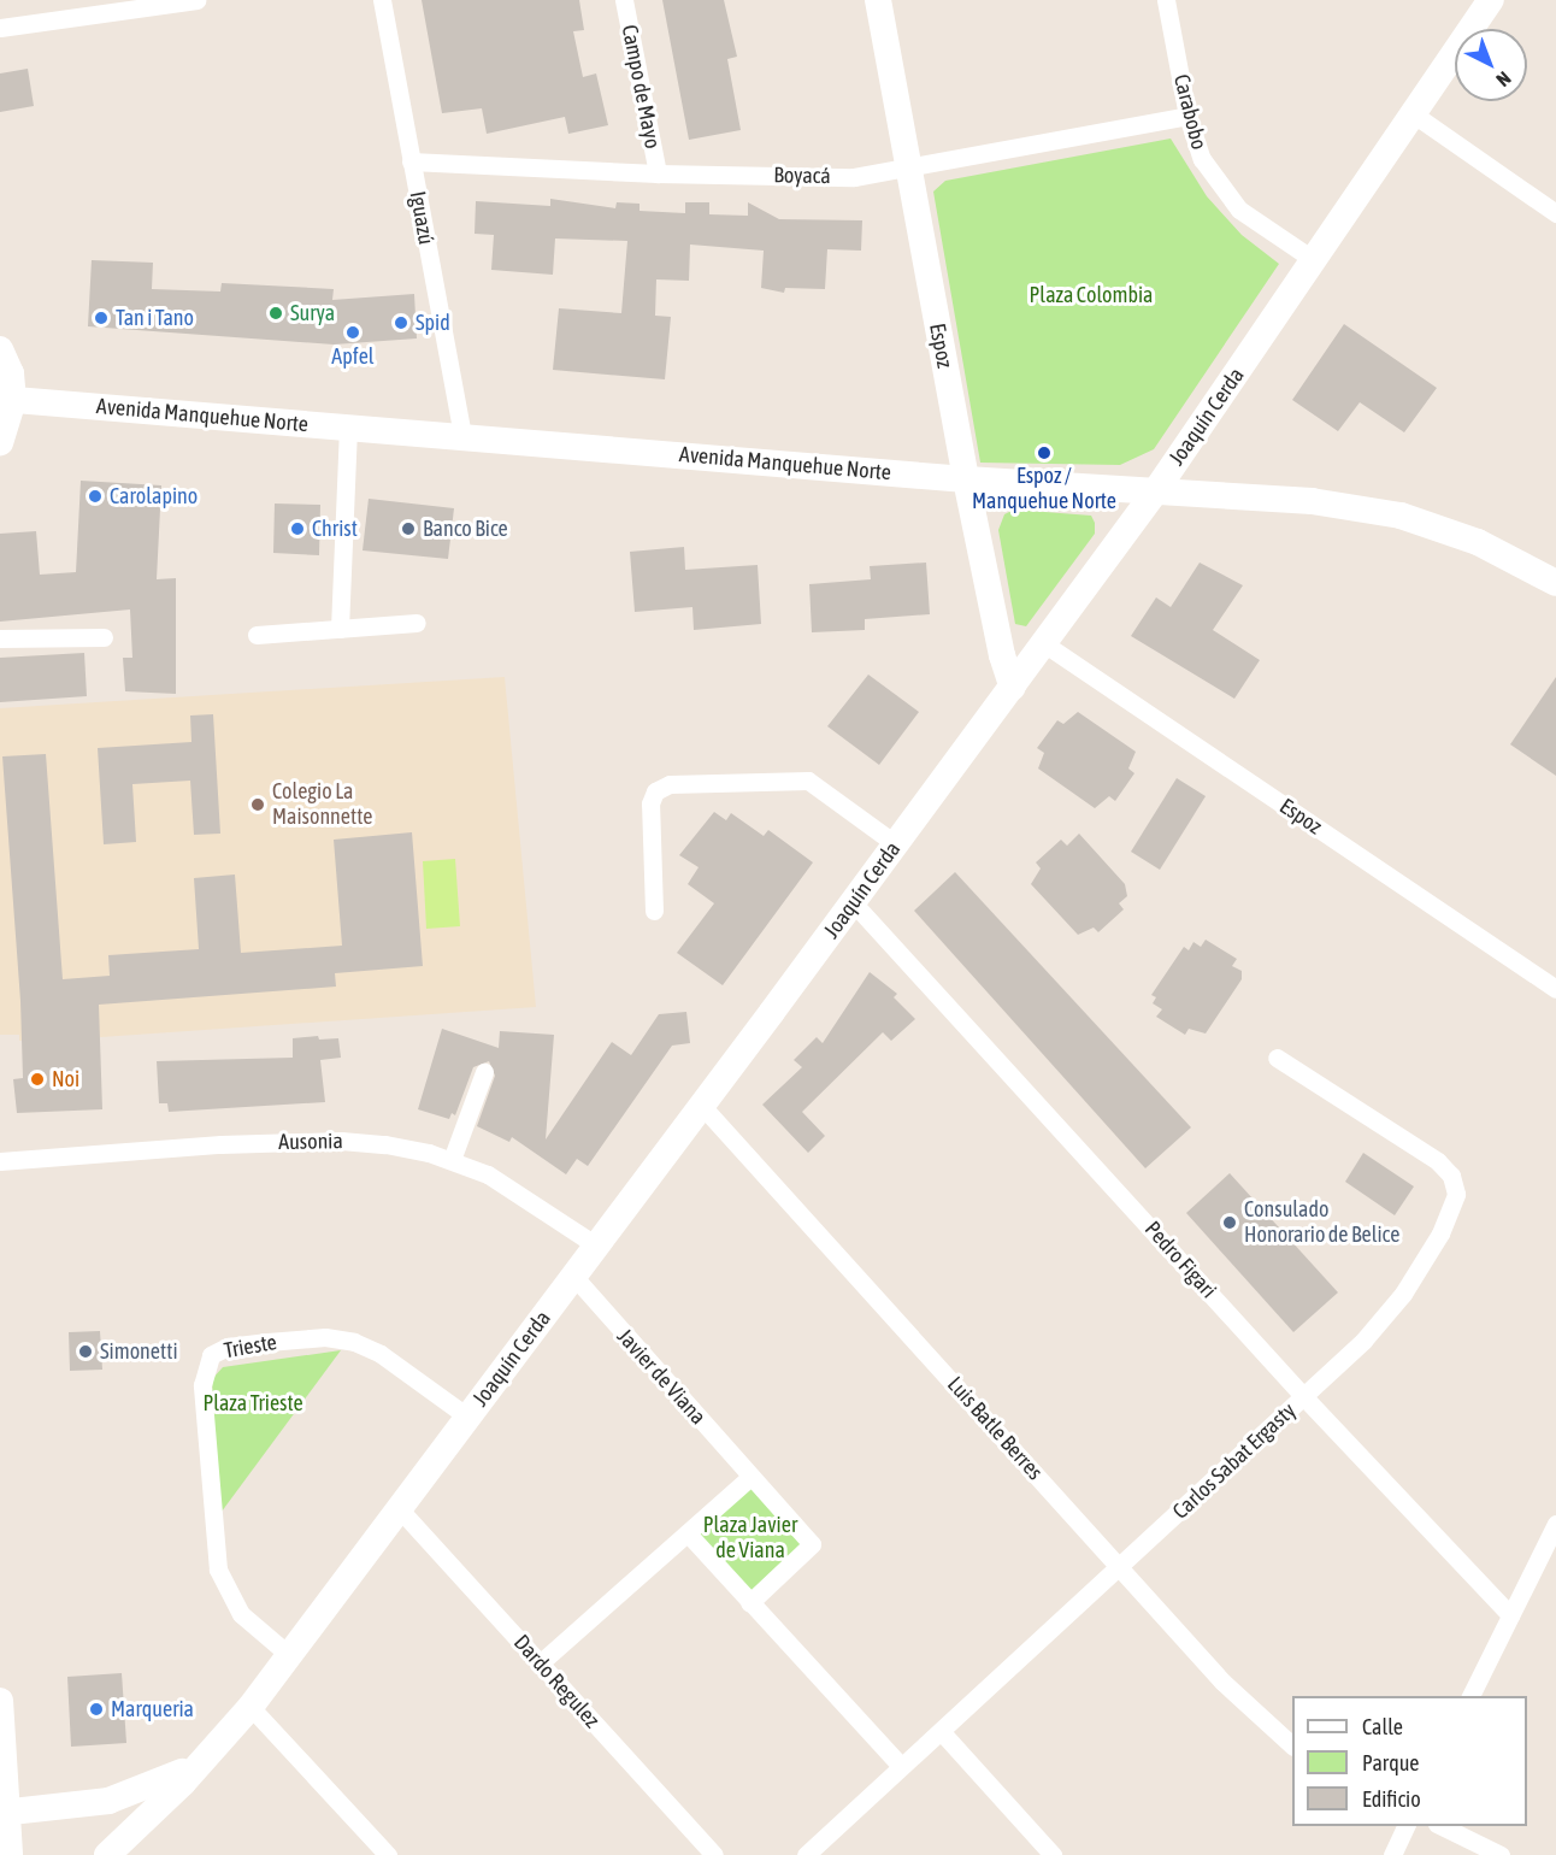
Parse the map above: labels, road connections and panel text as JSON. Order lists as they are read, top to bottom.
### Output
{
  "streets": {
    "street": [
      "Campo de Mayo",
      "Carabobo",
      "Boyacá",
      "Iguazú",
      "Espoz",
      "Avenida Manquehue Norte",
      "Joaquín Cerda",
      "Ausonia",
      "Pedro Figari",
      "Trieste",
      "Javier de Viana",
      "Luis Batle Berres",
      "Carlos Sabat Ergasty",
      "Dardo Regulez"
    ]
  },
  "crossings": [
    ["Campo de Mayo", "Boyacá"],
    ["Carabobo", "Boyacá"],
    ["Carabobo", "Joaquín Cerda"],
    ["Boyacá", "Iguazú"],
    ["Boyacá", "Espoz"],
    ["Iguazú", "Avenida Manquehue Norte"],
    ["Espoz", "Avenida Manquehue Norte"],
    ["Espoz", "Joaquín Cerda"],
    ["Avenida Manquehue Norte", "Joaquín Cerda"],
    ["Joaquín Cerda", "Ausonia"],
    ["Joaquín Cerda", "Pedro Figari"],
    ["Joaquín Cerda", "Trieste"],
    ["Joaquín Cerda", "Javier de Viana"],
    ["Joaquín Cerda", "Luis Batle Berres"],
    ["Joaquín Cerda", "Dardo Regulez"],
    ["Pedro Figari", "Carlos Sabat Ergasty"],
    ["Luis Batle Berres", "Carlos Sabat Ergasty"]
  ],
  "parks": ["Plaza Colombia", "Plaza Trieste", "Plaza Javier de Viana"],
  "places": [
    "Surya",
    "Tan i Tano",
    "Spid",
    "Apfel",
    "Espoz / Manquehue Norte",
    "Carolapino",
    "Christ",
    "Banco Bice",
    "Colegio La Maisonnette",
    "Noi",
    "Consulado Honorario de Belice",
    "Simonetti",
    "Marqueria"
  ],
  "legend": ["Calle", "Parque", "Edificio"],
  "north": "bottom right"
}
